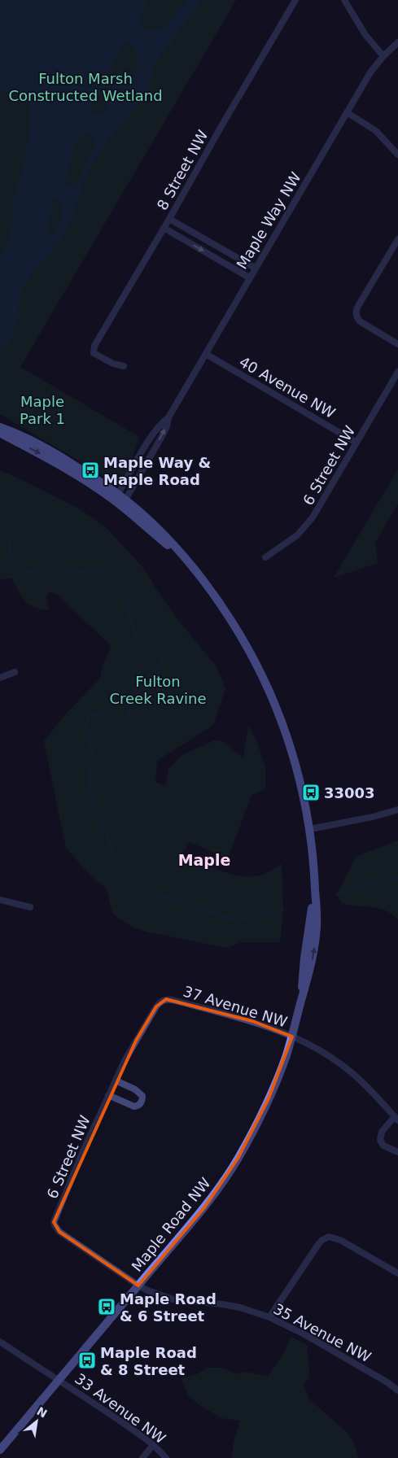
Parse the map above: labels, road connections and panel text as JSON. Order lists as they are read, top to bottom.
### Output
{
  "streets": {
    "street": [
      "8 Street NW",
      "Maple Way NW",
      "40 Avenue NW",
      "6 Street NW",
      "37 Avenue NW",
      "Maple Road NW",
      "35 Avenue NW",
      "33 Avenue NW"
    ]
  },
  "crossings": [
    ["Maple Way NW", "40 Avenue NW"],
    ["Maple Way NW", "Maple Road NW"],
    ["40 Avenue NW", "6 Street NW"],
    ["6 Street NW", "37 Avenue NW"],
    ["6 Street NW", "35 Avenue NW"],
    ["37 Avenue NW", "Maple Road NW"],
    ["Maple Road NW", "35 Avenue NW"],
    ["Maple Road NW", "33 Avenue NW"]
  ],
  "districts": ["Maple"],
  "parks": ["Fulton Marsh Constructed Wetland", "Maple Park 1", "Fulton Creek Ravine"],
  "places": {
    "bus stop": [
      "Maple Way & Maple Road",
      "33003",
      "Maple Road & 6 Street",
      "Maple Road & 8 Street"
    ]
  },
  "north": "top right"
}
